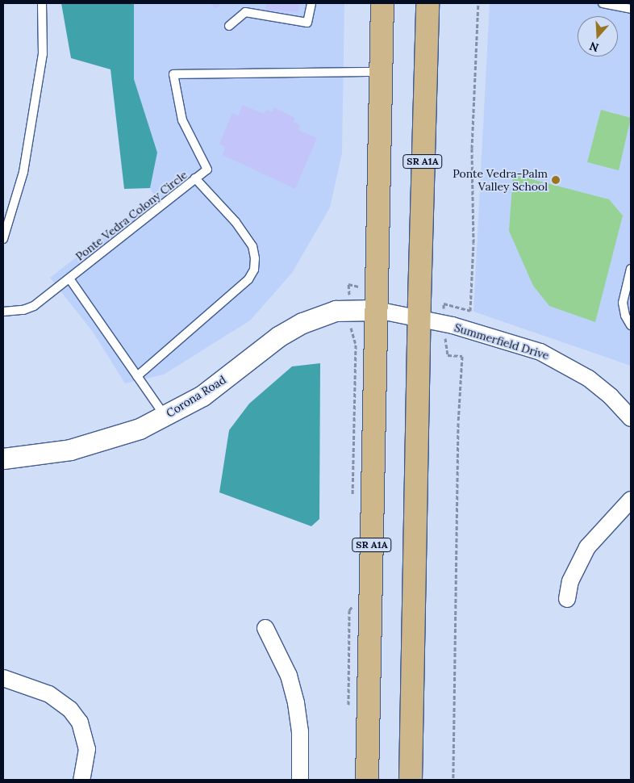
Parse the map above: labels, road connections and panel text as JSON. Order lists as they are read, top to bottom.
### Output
{
  "streets": {
    "main road": ["SR A1A"],
    "street": ["Summerfield Drive", "Corona Road"],
    "lane": ["Ponte Vedra Colony Circle"]
  },
  "crossings": [
    ["SR A1A", "Ponte Vedra Colony Circle"],
    ["SR A1A", "Summerfield Drive"],
    ["SR A1A", "Corona Road"],
    ["Summerfield Drive", "Corona Road"]
  ],
  "places": ["Ponte Vedra-Palm Valley School"],
  "north": "bottom"
}
